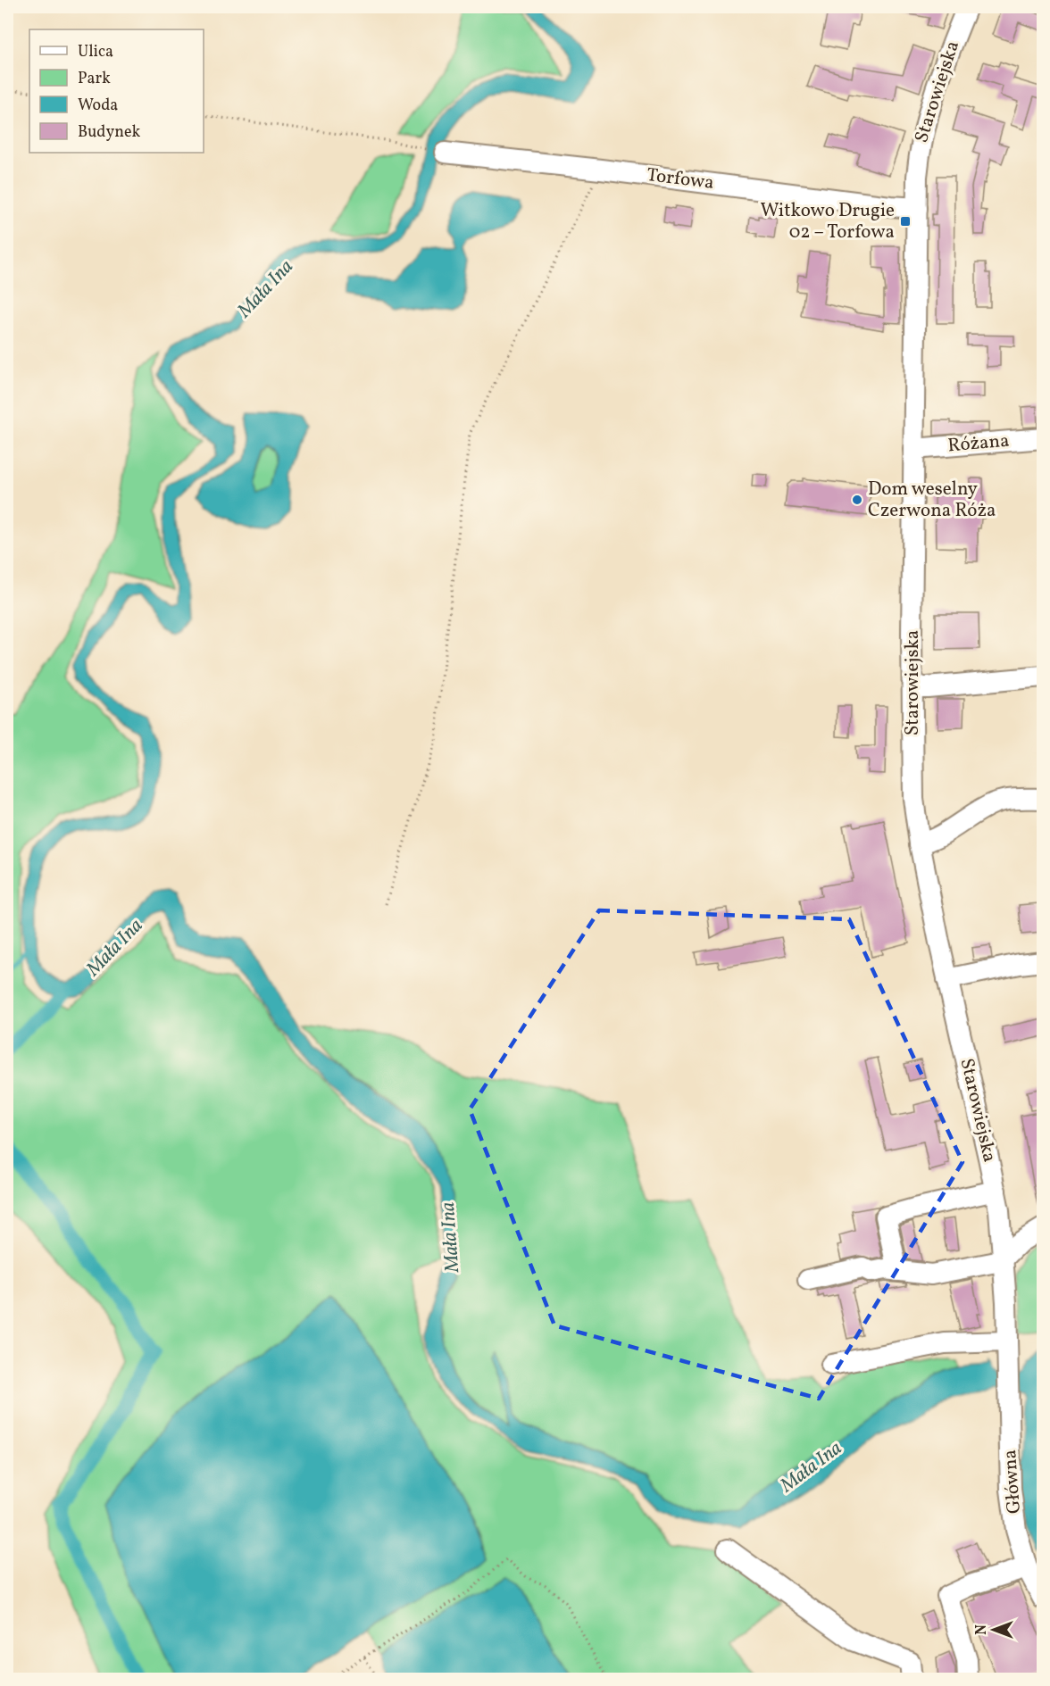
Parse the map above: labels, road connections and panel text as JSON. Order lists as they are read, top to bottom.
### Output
{
  "streets": {
    "street": [
      "Starowiejska",
      "Torfowa",
      "Różana",
      "Główna"
    ]
  },
  "crossings": [
    ["Starowiejska", "Torfowa"],
    ["Starowiejska", "Różana"],
    ["Starowiejska", "Główna"]
  ],
  "water": ["Mała Ina"],
  "places": {
    "transit": ["Witkowo Drugie 02 – Torfowa"],
    "other": ["Dom weselny Czerwona Róża"]
  },
  "legend": [
    "Ulica",
    "Park",
    "Woda",
    "Budynek"
  ],
  "north": "left"
}
